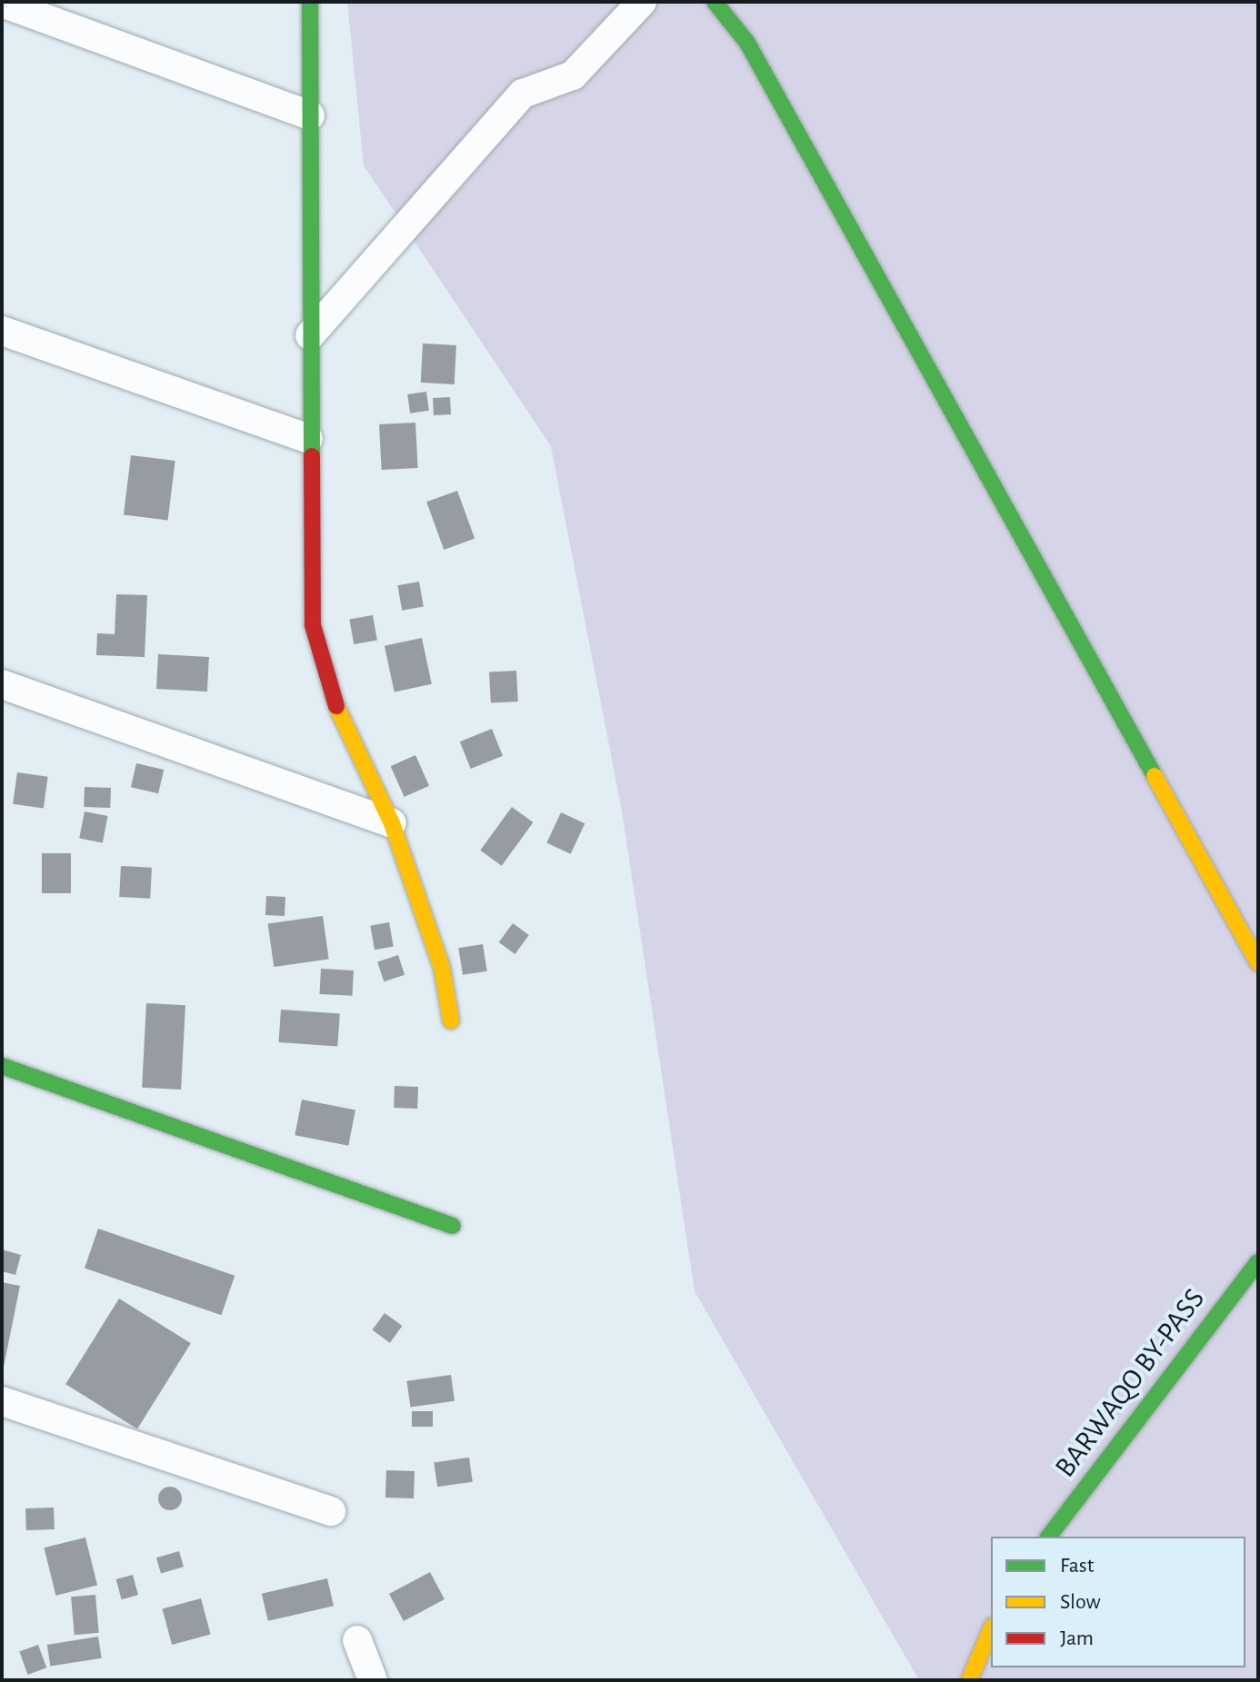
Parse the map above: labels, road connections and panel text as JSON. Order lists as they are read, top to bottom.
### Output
{
  "streets": {
    "main road": ["BARWAQO BY-PASS"]
  },
  "legend": ["Fast", "Slow", "Jam"]
}
